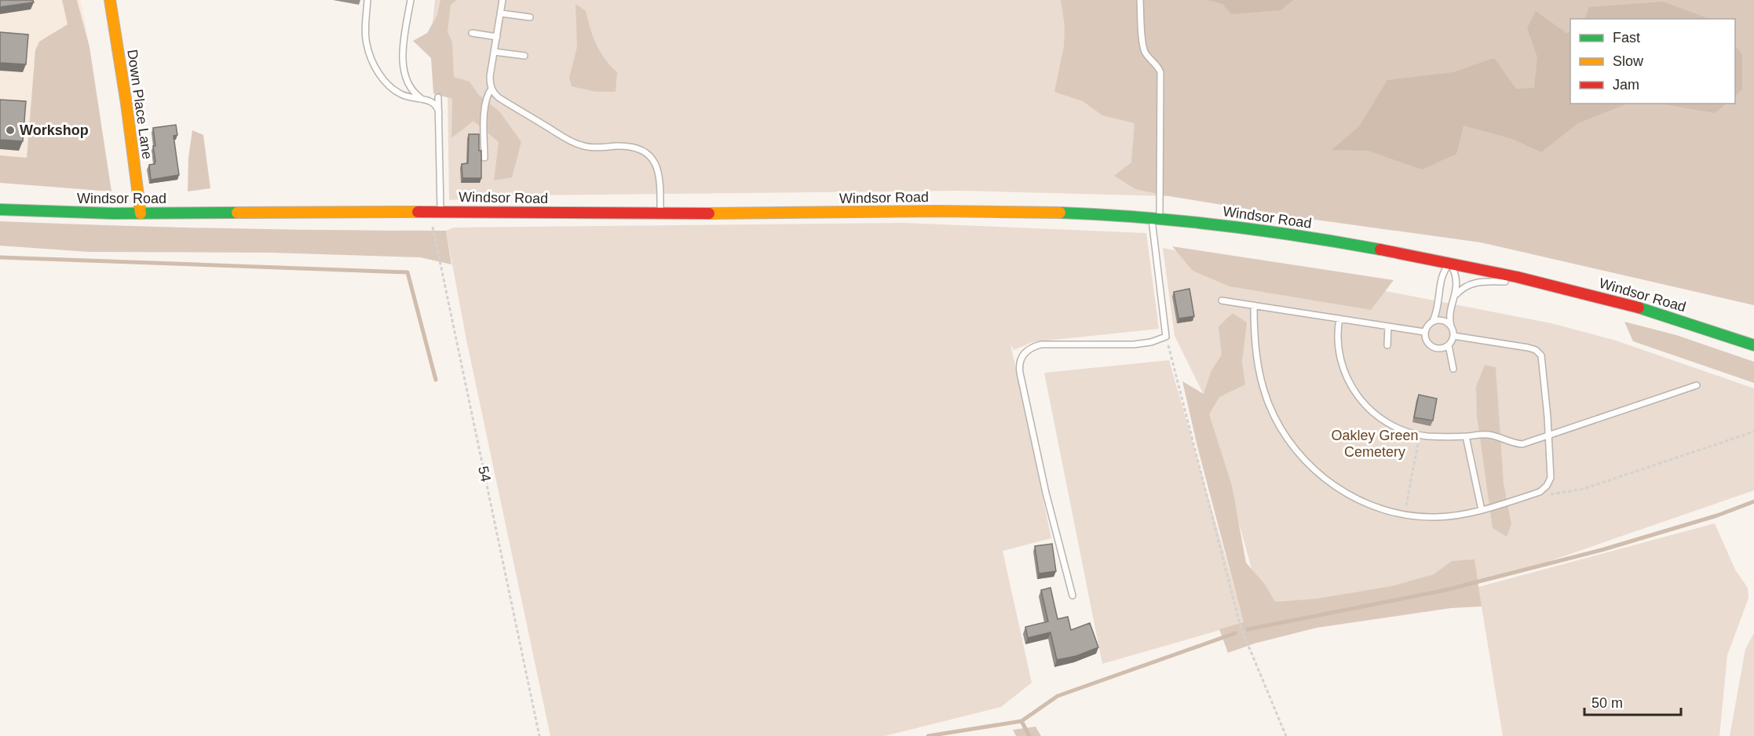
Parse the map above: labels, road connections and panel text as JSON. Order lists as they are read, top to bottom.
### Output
{
  "streets": {
    "main road": ["Down Place Lane", "Windsor Road"],
    "path": ["54"]
  },
  "crossings": [
    ["Down Place Lane", "Windsor Road"],
    ["Windsor Road", "54"]
  ],
  "parks": ["Oakley Green Cemetery"],
  "places": ["Workshop"],
  "legend": ["Fast", "Slow", "Jam"],
  "scale_bar": "50 m"
}
